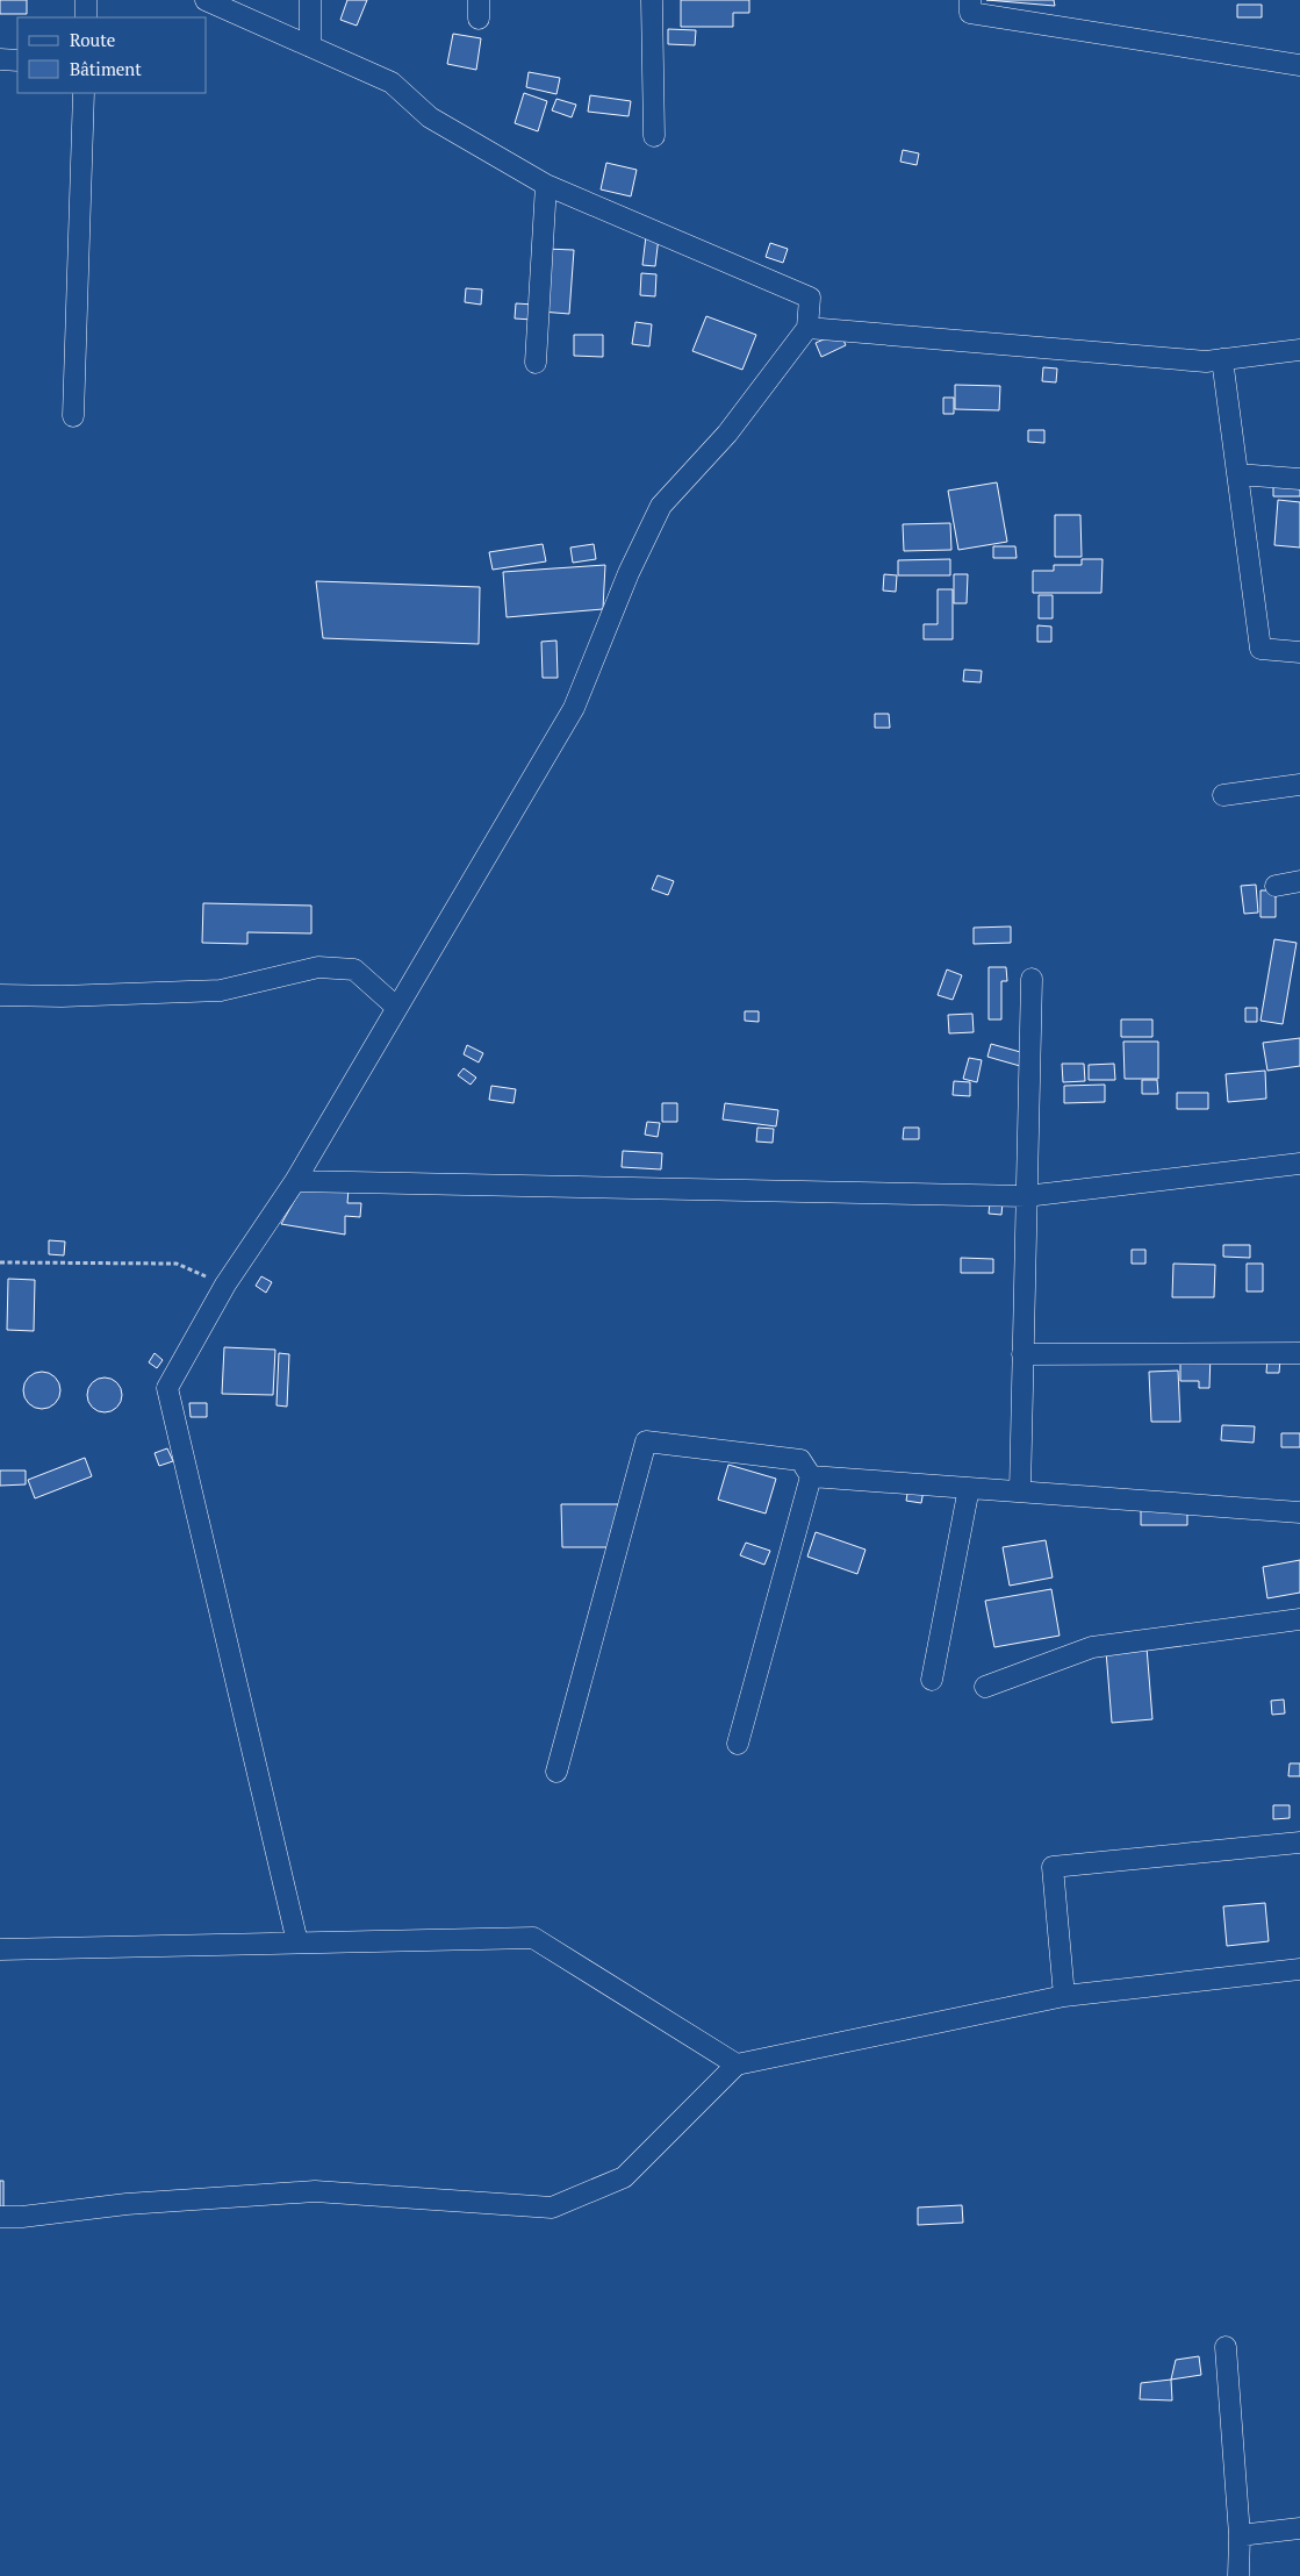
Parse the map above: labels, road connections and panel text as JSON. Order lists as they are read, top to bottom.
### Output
{
  "legend": ["Route", "Bâtiment"]
}
